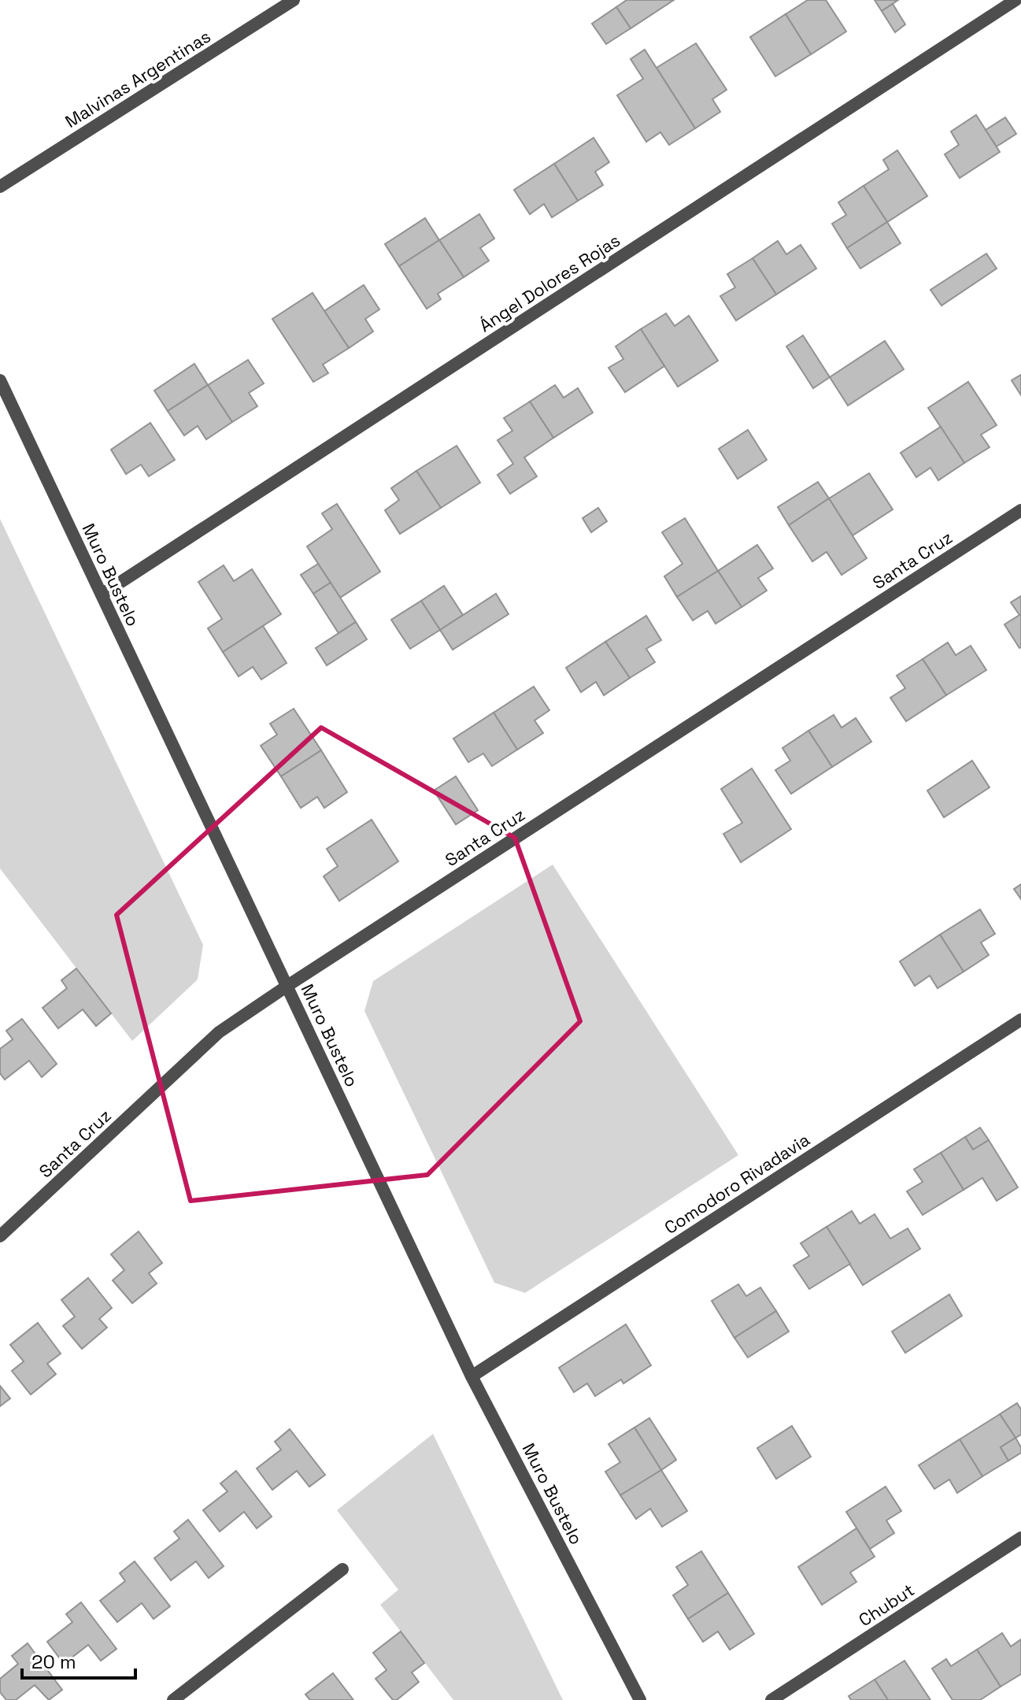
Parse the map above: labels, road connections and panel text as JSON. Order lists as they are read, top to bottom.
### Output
{
  "streets": {
    "street": [
      "Malvinas Argentinas",
      "Ángel Dolores Rojas",
      "Santa Cruz",
      "Muro Bustelo",
      "Comodoro Rivadavia",
      "Chubut"
    ]
  },
  "crossings": [
    ["Ángel Dolores Rojas", "Muro Bustelo"],
    ["Santa Cruz", "Muro Bustelo"],
    ["Muro Bustelo", "Comodoro Rivadavia"]
  ],
  "scale_bar": "20 m"
}
